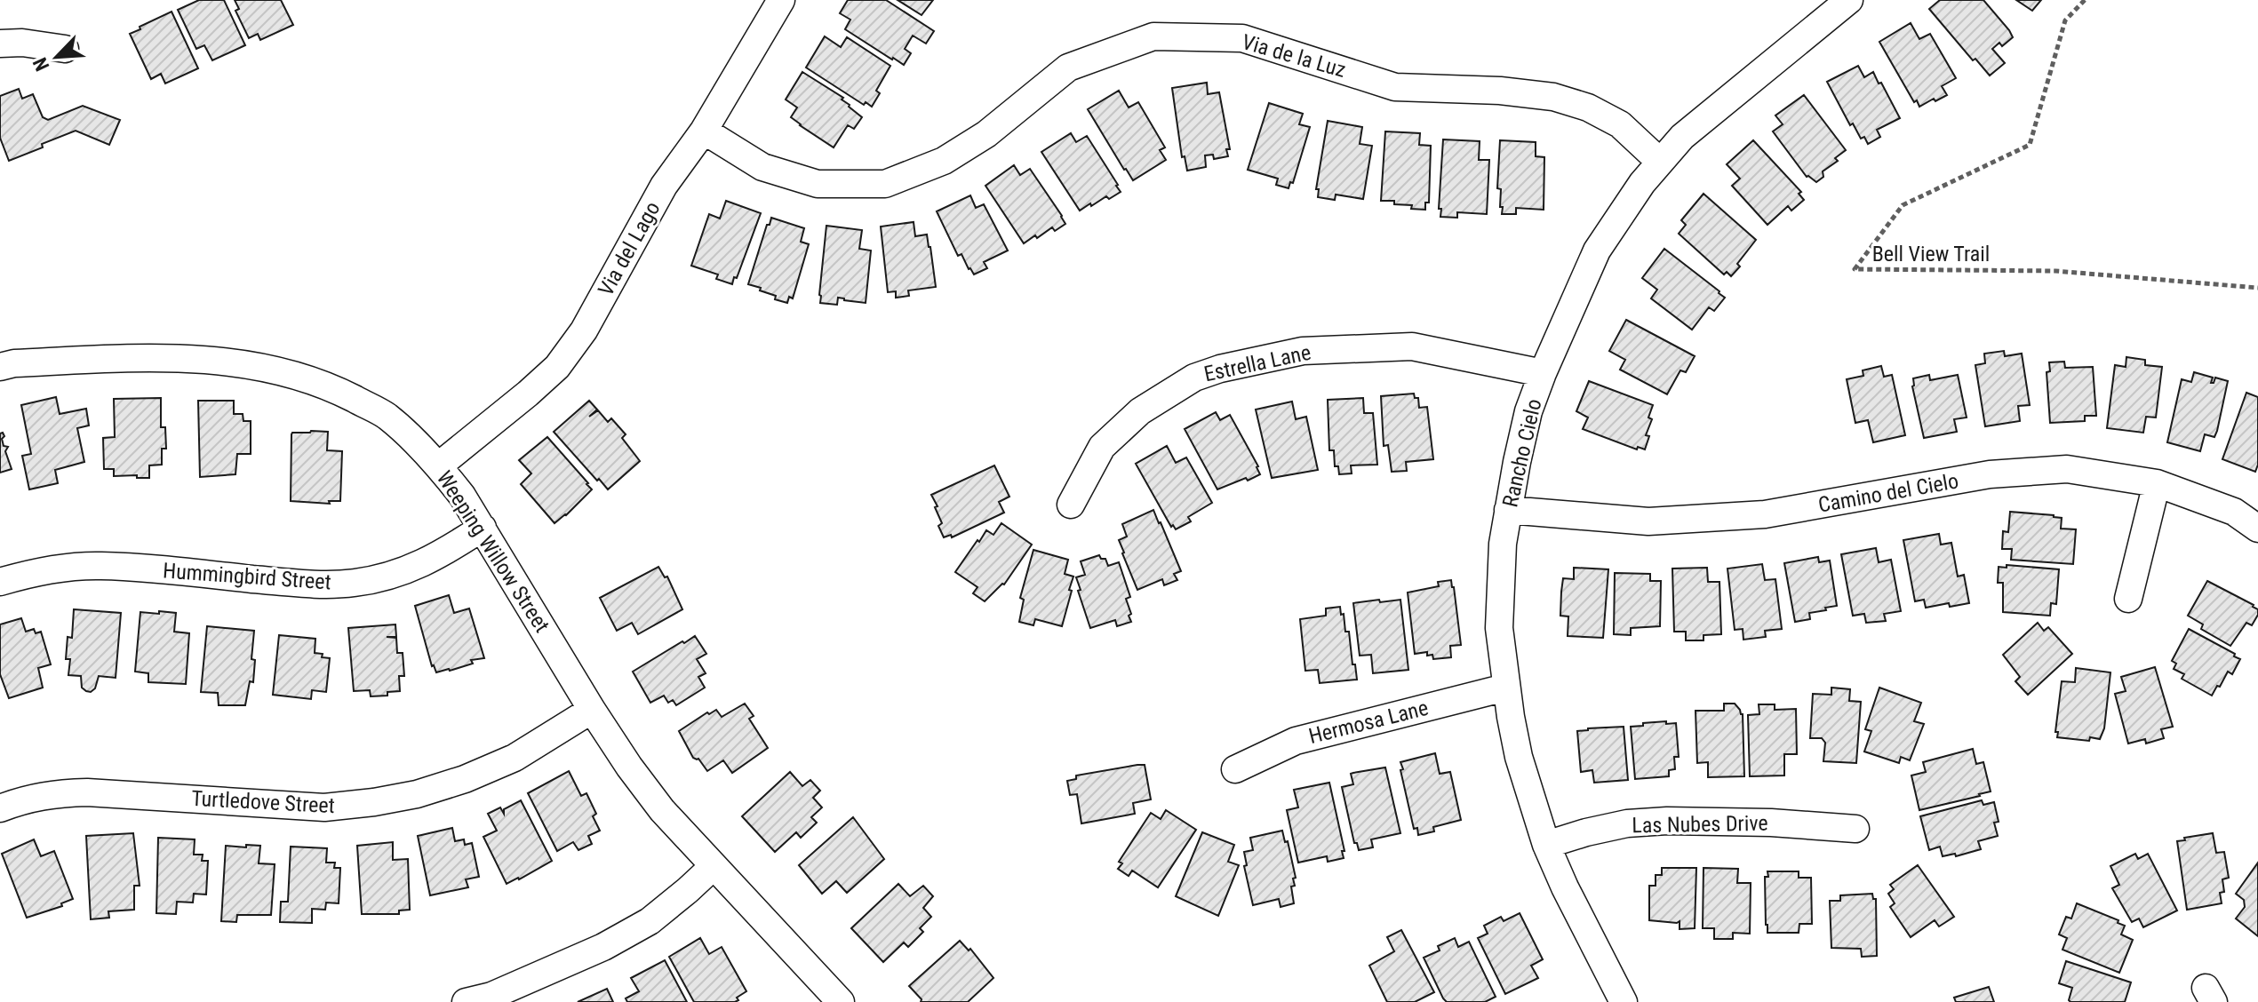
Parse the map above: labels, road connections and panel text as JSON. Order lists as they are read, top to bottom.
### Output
{
  "streets": {
    "street": [
      "Via de la Luz",
      "Via del Lago",
      "Estrella Lane",
      "Rancho Cielo",
      "Camino del Cielo",
      "Weeping Willow Street",
      "Hummingbird Street",
      "Hermosa Lane",
      "Turtledove Street",
      "Las Nubes Drive"
    ],
    "path": ["Bell View Trail"]
  },
  "crossings": [
    ["Via de la Luz", "Via del Lago"],
    ["Via de la Luz", "Rancho Cielo"],
    ["Via del Lago", "Weeping Willow Street"],
    ["Estrella Lane", "Rancho Cielo"],
    ["Rancho Cielo", "Camino del Cielo"],
    ["Rancho Cielo", "Hermosa Lane"],
    ["Rancho Cielo", "Las Nubes Drive"],
    ["Weeping Willow Street", "Hummingbird Street"],
    ["Weeping Willow Street", "Turtledove Street"]
  ],
  "north": "bottom left"
}
